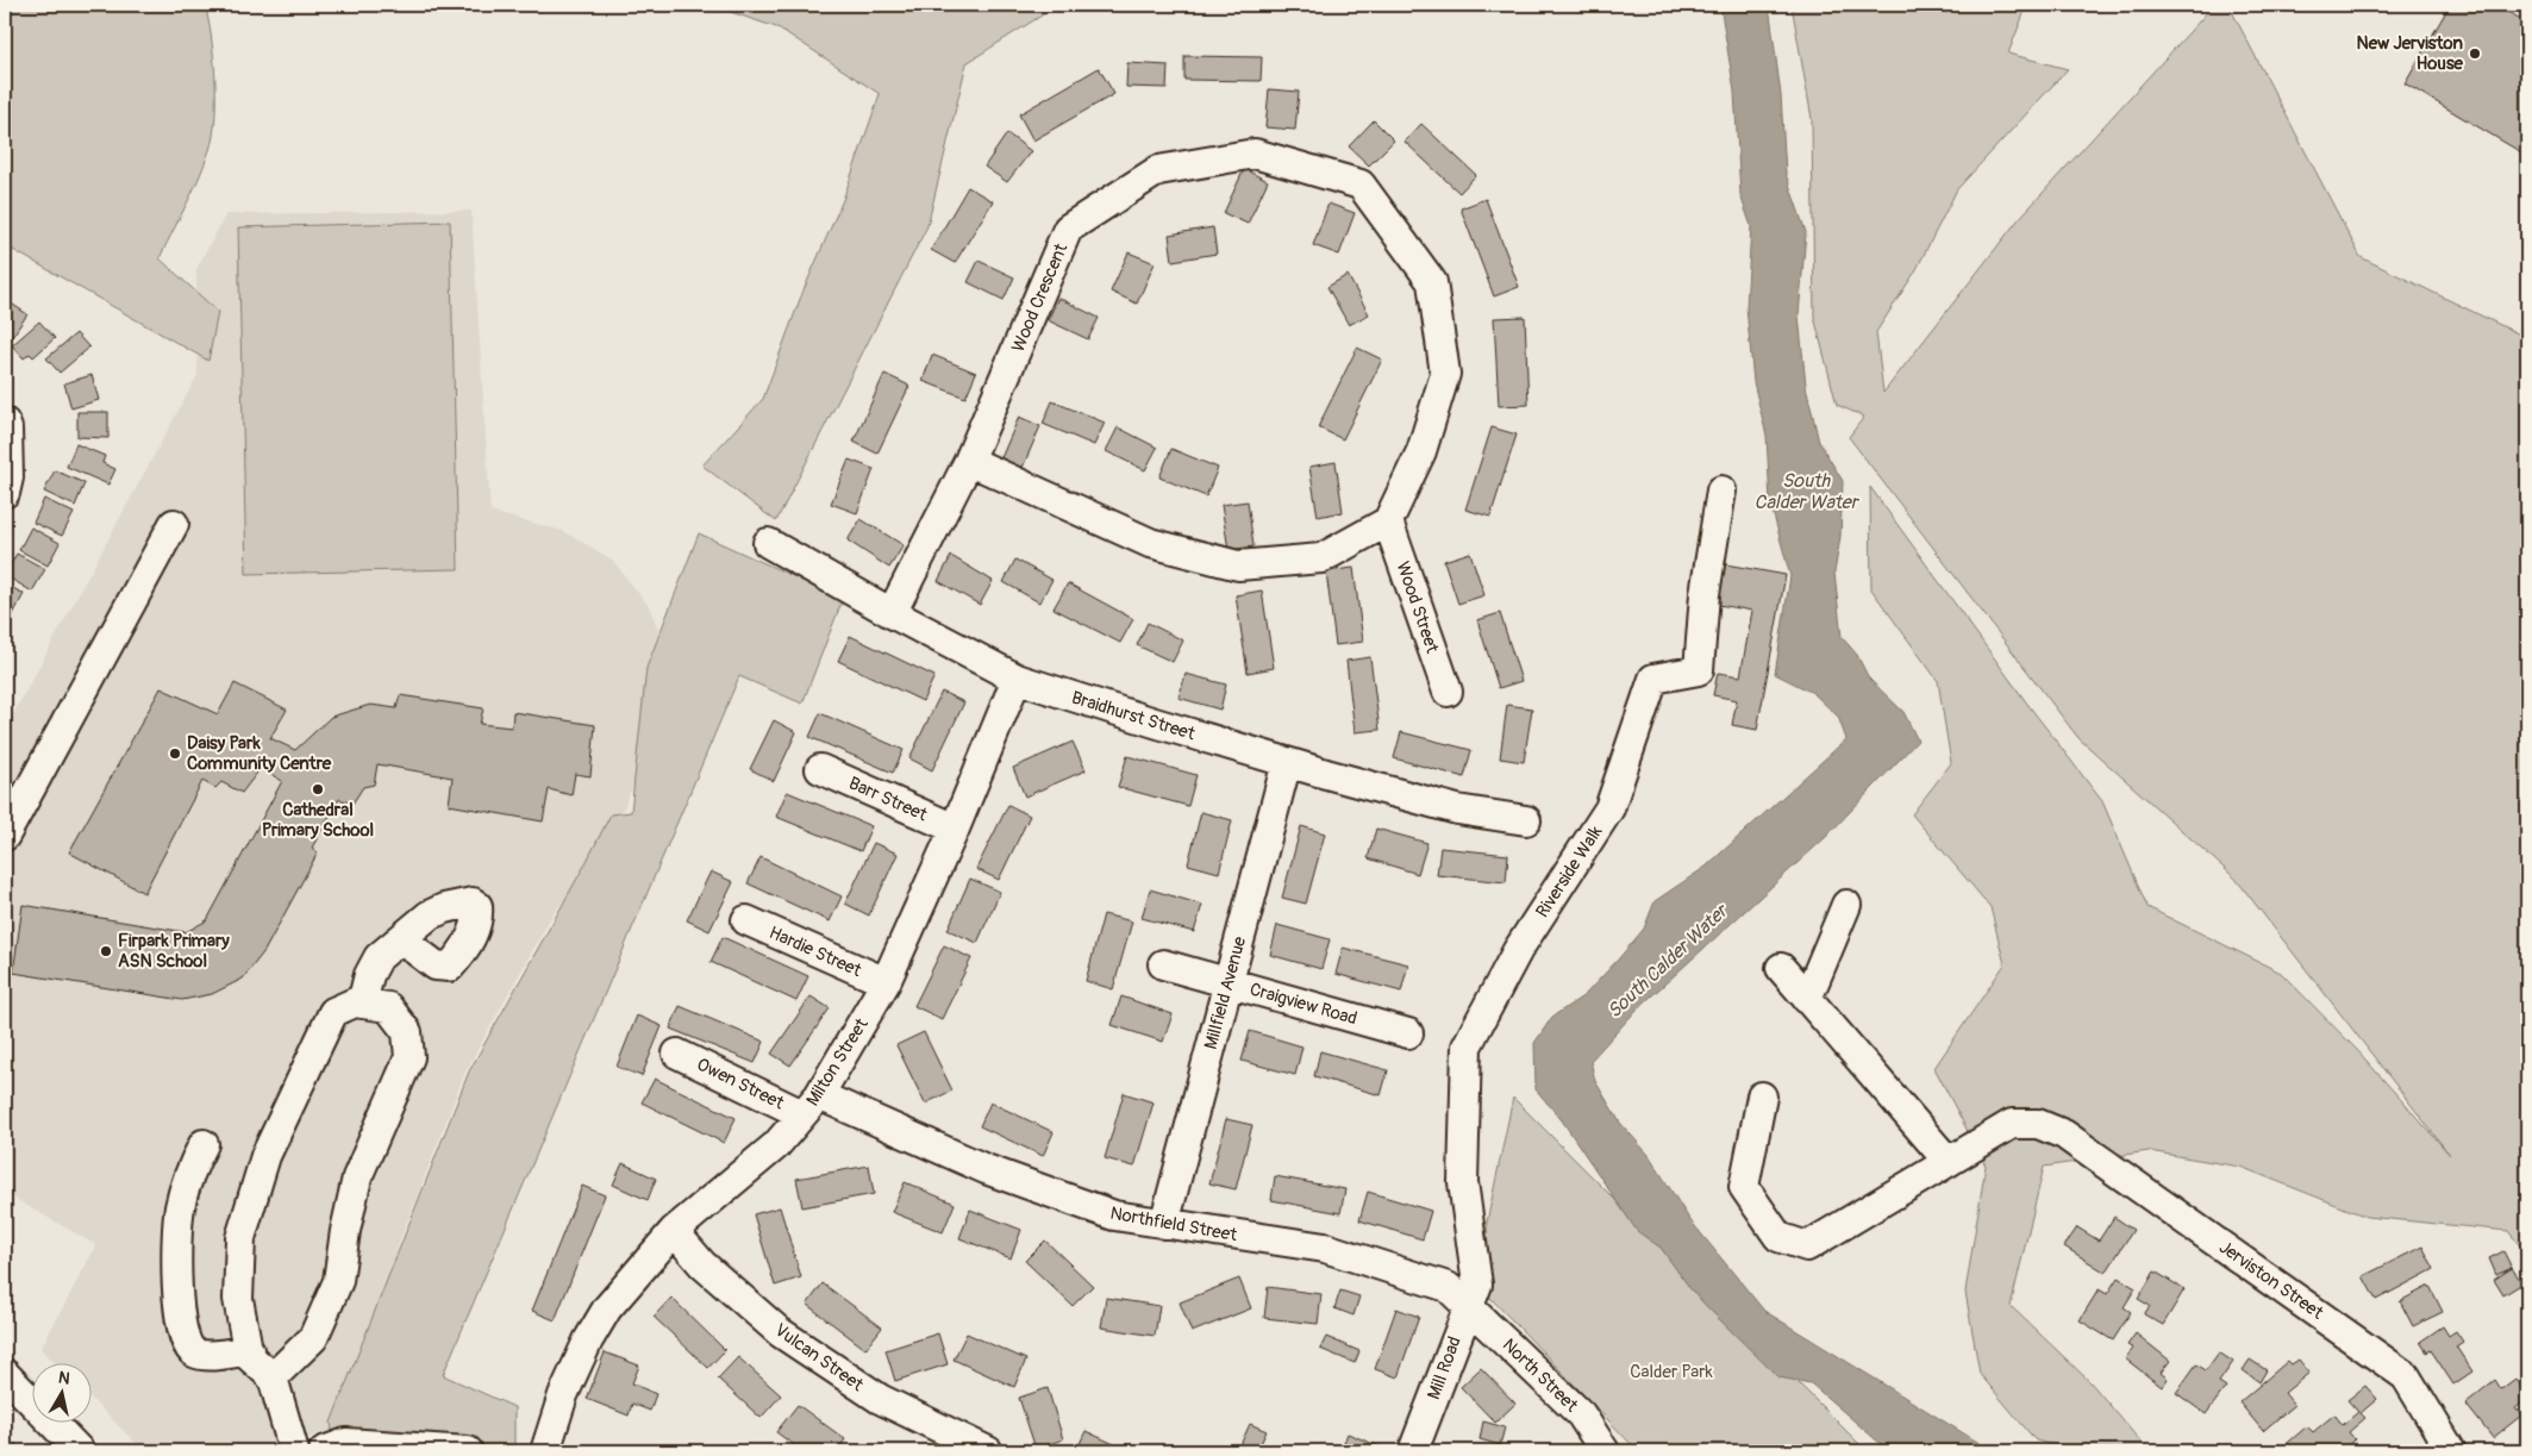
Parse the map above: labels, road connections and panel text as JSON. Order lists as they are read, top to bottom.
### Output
{
  "streets": {
    "street": [
      "Wood Crescent",
      "Wood Street",
      "Braidhurst Street",
      "Barr Street",
      "Riverside Walk",
      "Hardie Street",
      "Millfield Avenue",
      "Craigview Road",
      "Milton Street",
      "Owen Street",
      "Northfield Street",
      "Jerviston Street",
      "Vulcan Street",
      "Mill Road",
      "North Street"
    ]
  },
  "crossings": [
    ["Wood Crescent", "Wood Street"],
    ["Wood Crescent", "Braidhurst Street"],
    ["Braidhurst Street", "Millfield Avenue"],
    ["Braidhurst Street", "Milton Street"],
    ["Barr Street", "Milton Street"],
    ["Riverside Walk", "Northfield Street"],
    ["Riverside Walk", "Mill Road"],
    ["Riverside Walk", "North Street"],
    ["Hardie Street", "Milton Street"],
    ["Millfield Avenue", "Craigview Road"],
    ["Millfield Avenue", "Northfield Street"],
    ["Milton Street", "Owen Street"],
    ["Milton Street", "Northfield Street"],
    ["Milton Street", "Vulcan Street"],
    ["Owen Street", "Northfield Street"],
    ["Northfield Street", "Mill Road"],
    ["Northfield Street", "North Street"],
    ["Mill Road", "North Street"]
  ],
  "water": ["South Calder Water"],
  "parks": ["Calder Park"],
  "places": [
    "New Jerviston House",
    "Daisy Park Community Centre",
    "Cathedral Primary School",
    "Firpark Primary ASN School"
  ],
  "north": "top"
}
